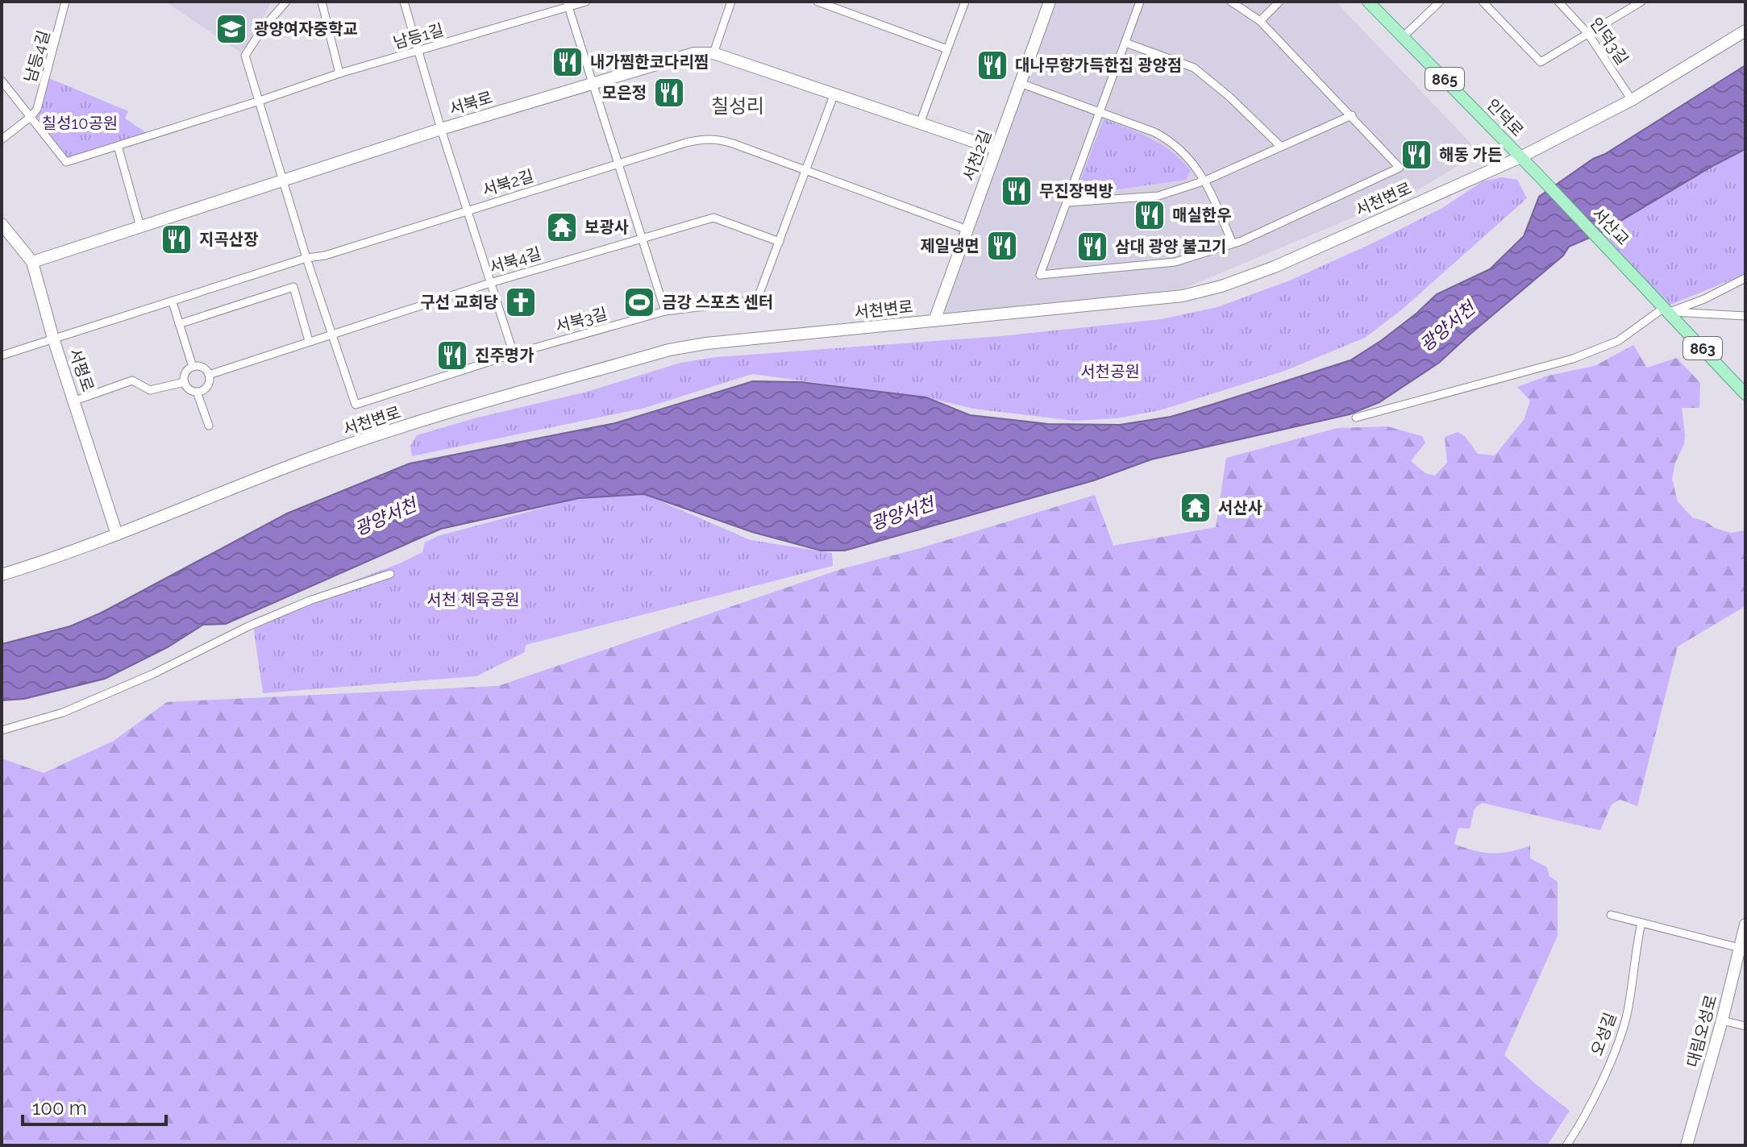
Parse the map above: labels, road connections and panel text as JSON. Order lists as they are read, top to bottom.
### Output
{
  "streets": {
    "main road": [
      "865",
      "인덕로",
      "서산교",
      "863"
    ],
    "street": [
      "남등1길",
      "인덕3길",
      "남등4길",
      "서북로",
      "서천2길",
      "서북2길",
      "서천변로",
      "서북4길",
      "서북3길",
      "서평로",
      "대림오성로",
      "오성길"
    ]
  },
  "crossings": [
    ["남등1길", "남등4길"],
    ["인덕3길", "서천변로"],
    ["서북로", "서천2길"],
    ["서북로", "서북3길"],
    ["서북로", "서평로"],
    ["인덕로", "서천변로"],
    ["인덕로", "서산교"],
    ["서천2길", "서북2길"],
    ["서천2길", "서천변로"],
    ["서북2길", "서북3길"],
    ["서북2길", "서평로"],
    ["서천변로", "서평로"],
    ["서산교", "863"],
    ["서북4길", "서북3길"]
  ],
  "districts": ["칠성리"],
  "water": ["광양서천"],
  "parks": ["칠성10공원", "서천공원", "서천 체육공원"],
  "places": {
    "school or university": ["광양여자중학교"],
    "restaurant": [
      "내가찜한코다리찜",
      "대나무향가득한집 광양점",
      "모은정",
      "해동 가든",
      "무진장먹방",
      "매실한우",
      "지곡산장",
      "제일냉면",
      "삼대 광양 불고기",
      "진주명가"
    ],
    "temple": ["보광사", "서산사"],
    "church": ["구선 교회당"],
    "sports": ["금강 스포츠 센터"]
  },
  "scale_bar": "100 m"
}
